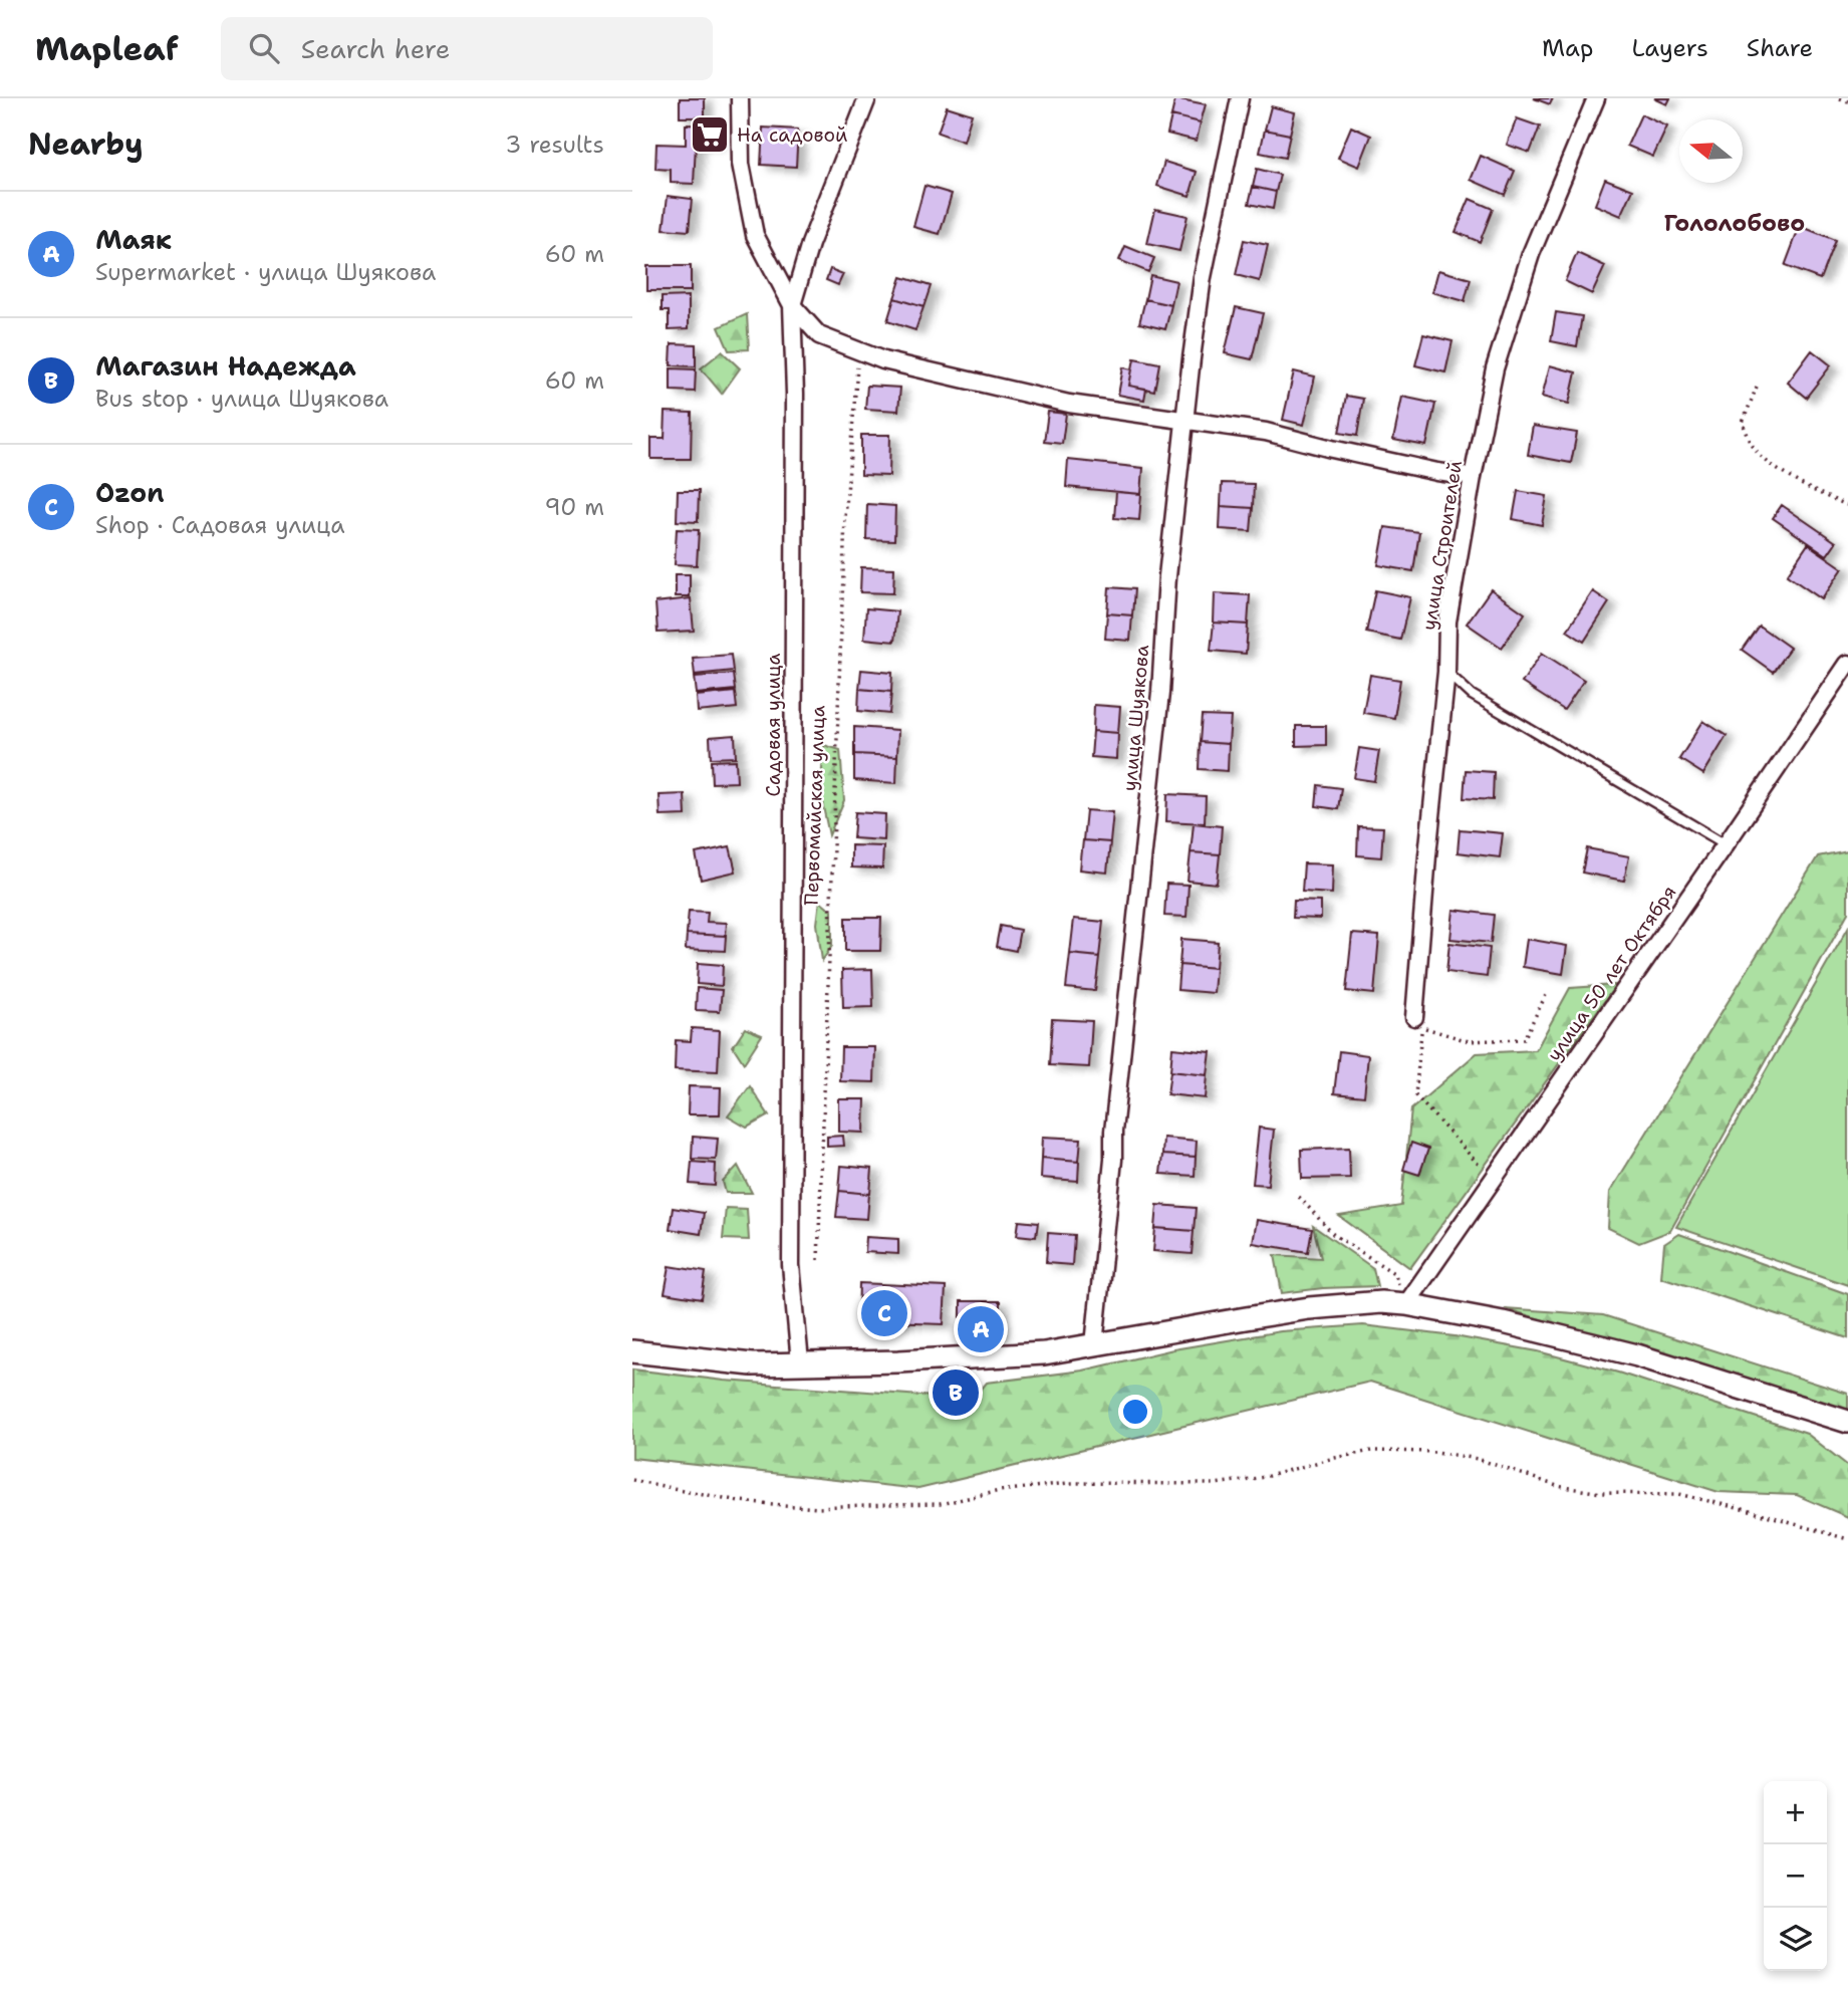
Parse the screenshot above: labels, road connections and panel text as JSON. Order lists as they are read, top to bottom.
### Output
{
  "streets": {
    "street": [
      "улица Строителей",
      "улица Шуякова",
      "Садовая улица",
      "улица 50 лет Октября"
    ],
    "path": ["Первомайская улица"]
  },
  "districts": ["Гололобово"],
  "places": {
    "supermarket": ["На садовой"]
  },
  "north": "left",
  "page": {
    "header": "Mapleaf",
    "search": "Search here",
    "nav": ["Map", "Layers", "Share"],
    "heading": ["Nearby", "3 results"],
    "list": [
      {
        "mark": "A",
        "name": "Маяк",
        "note": "Supermarket · улица Шуякова",
        "value": "60 m"
      },
      {
        "mark": "B",
        "name": "Магазин Надежда",
        "note": "Bus stop · улица Шуякова",
        "value": "60 m"
      },
      {
        "mark": "C",
        "name": "Ozon",
        "note": "Shop · Садовая улица",
        "value": "90 m"
      }
    ],
    "pins": ["C", "A", "B"],
    "map_buttons": ["+", "−"]
  }
}
